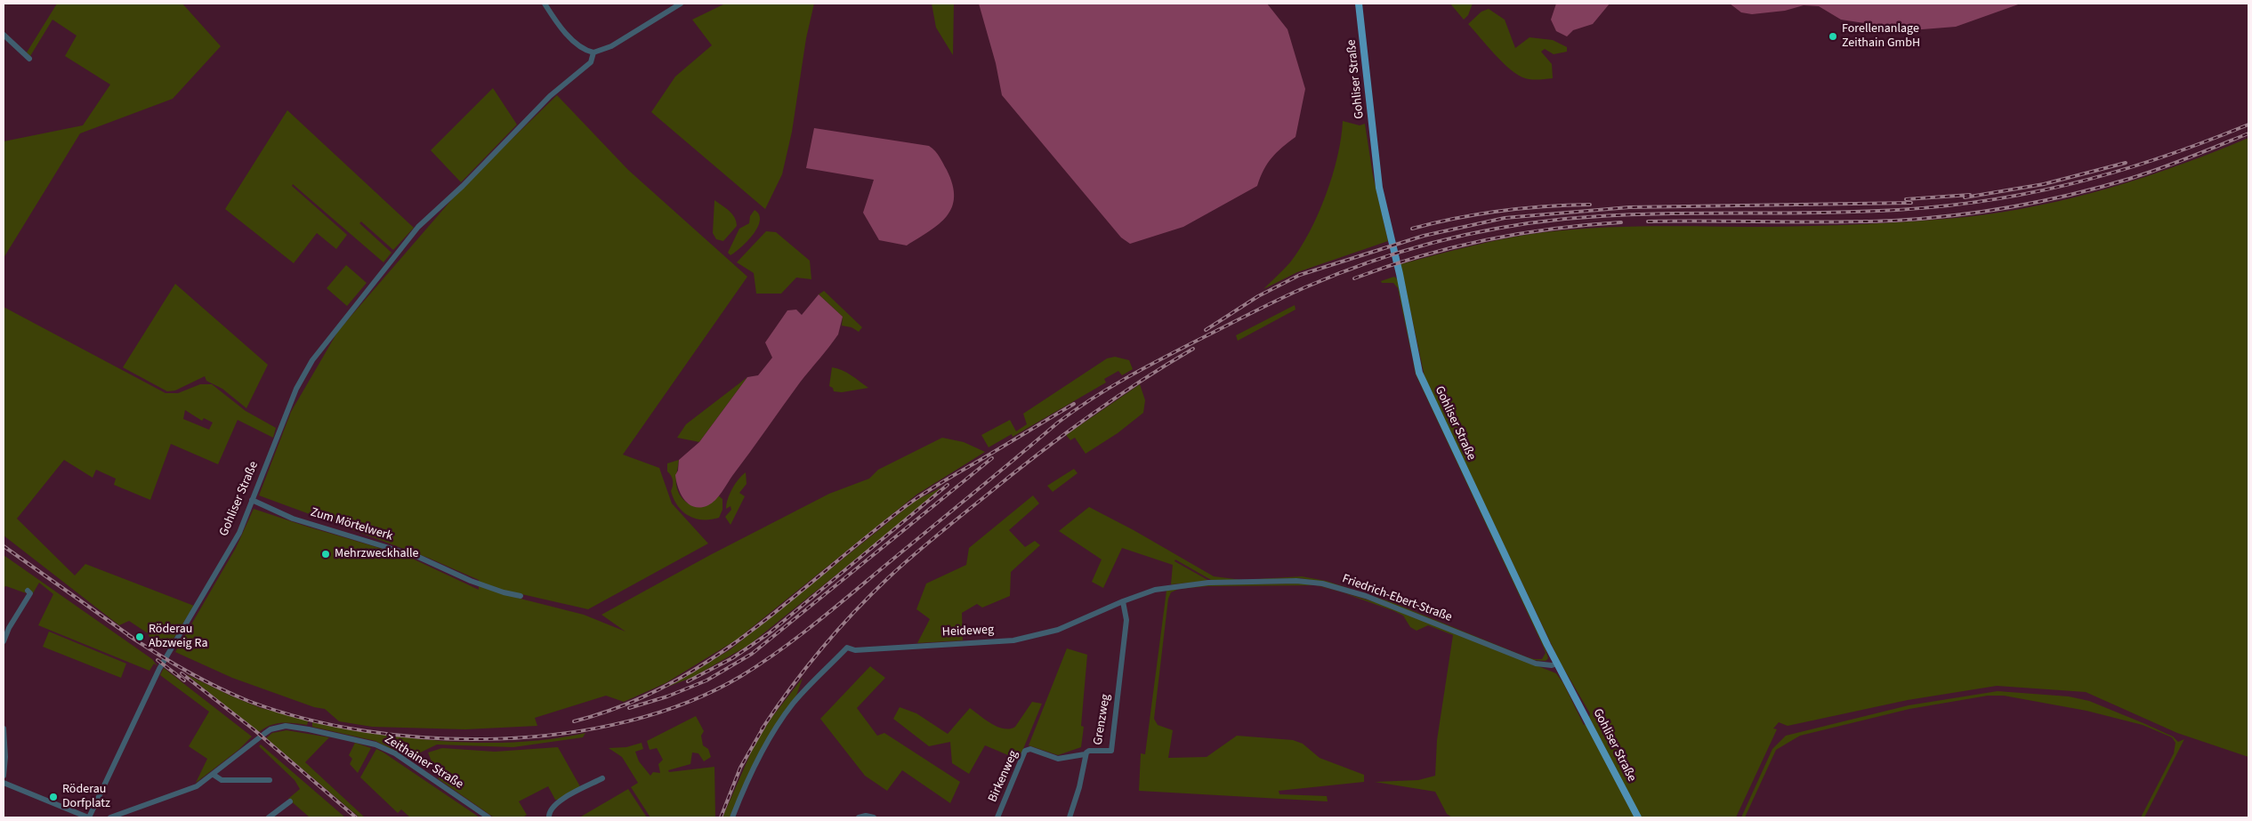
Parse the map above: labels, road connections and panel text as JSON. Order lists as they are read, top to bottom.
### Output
{
  "streets": {
    "main road": ["Gohliser Straße"],
    "street": [
      "Zum Mörtelwerk",
      "Friedrich-Ebert-Straße",
      "Heideweg",
      "Grenzweg",
      "Zeithainer Straße",
      "Birkenweg"
    ]
  },
  "crossings": [
    ["Gohliser Straße", "Zum Mörtelwerk"],
    ["Gohliser Straße", "Friedrich-Ebert-Straße"],
    ["Friedrich-Ebert-Straße", "Heideweg"],
    ["Friedrich-Ebert-Straße", "Grenzweg"],
    ["Grenzweg", "Birkenweg"]
  ],
  "places": [
    "Forellenanlage Zeithain GmbH",
    "Mehrzweckhalle",
    "Röderau Abzweig Ra",
    "Röderau Dorfplatz"
  ]
}
